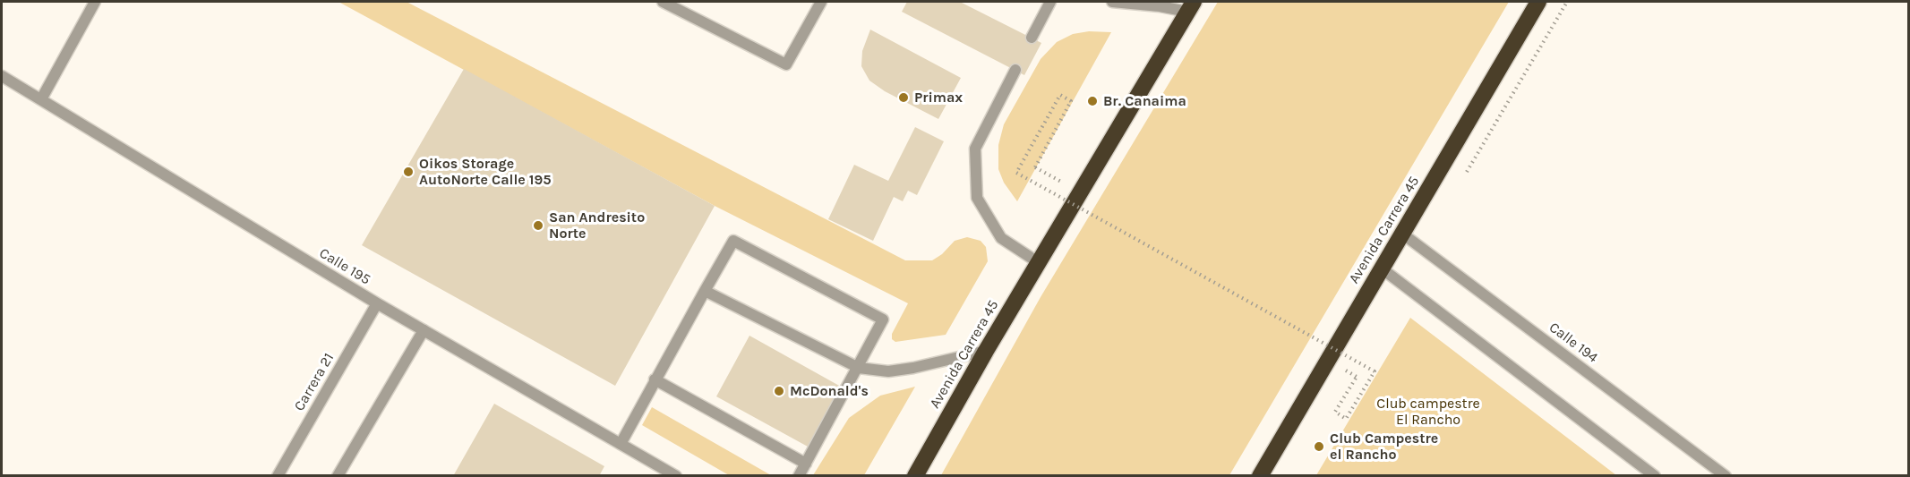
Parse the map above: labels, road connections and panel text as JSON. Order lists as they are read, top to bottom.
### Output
{
  "streets": {
    "highway": ["Avenida Carrera 45"],
    "street": ["Calle 195", "Calle 194", "Carrera 21"]
  },
  "crossings": [
    ["Avenida Carrera 45", "Calle 194"],
    ["Calle 195", "Carrera 21"]
  ],
  "parks": ["Club campestre El Rancho"],
  "places": [
    "Primax",
    "Br. Canaima",
    "Oikos Storage AutoNorte Calle 195",
    "San Andresito Norte",
    "McDonald's",
    "Club Campestre el Rancho"
  ]
}
